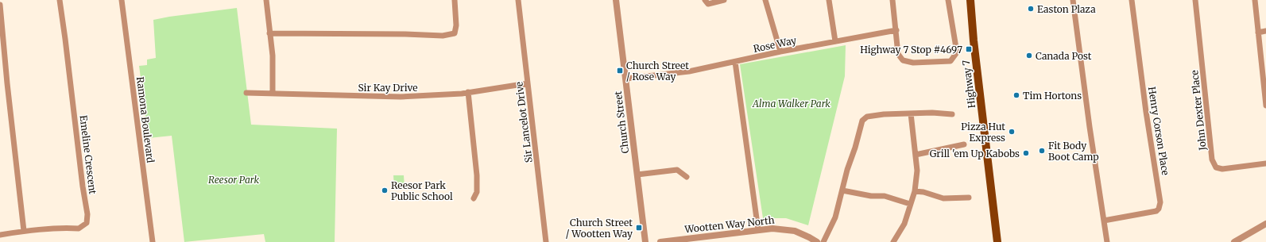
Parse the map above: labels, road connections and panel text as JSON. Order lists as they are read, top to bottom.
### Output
{
  "streets": {
    "main road": ["Highway 7"],
    "street": [
      "Rose Way",
      "Sir Kay Drive",
      "John Dexter Place",
      "Ramona Boulevard",
      "Sir Lancelot Drive",
      "Church Street",
      "Henry Corson Place",
      "Emeline Crescent",
      "Wootten Way North"
    ]
  },
  "crossings": [
    ["Rose Way", "Church Street"],
    ["Sir Kay Drive", "Sir Lancelot Drive"]
  ],
  "parks": ["Alma Walker Park", "Reesor Park"],
  "places": {
    "other": [
      "Easton Plaza",
      "Canada Post",
      "Tim Hortons",
      "Pizza Hut Express",
      "Fit Body Boot Camp",
      "Grill 'em Up Kabobs",
      "Reesor Park Public School"
    ],
    "transit": ["Highway 7 Stop #4697", "Church Street / Rose Way", "Church Street / Wootten Way"]
  }
}
